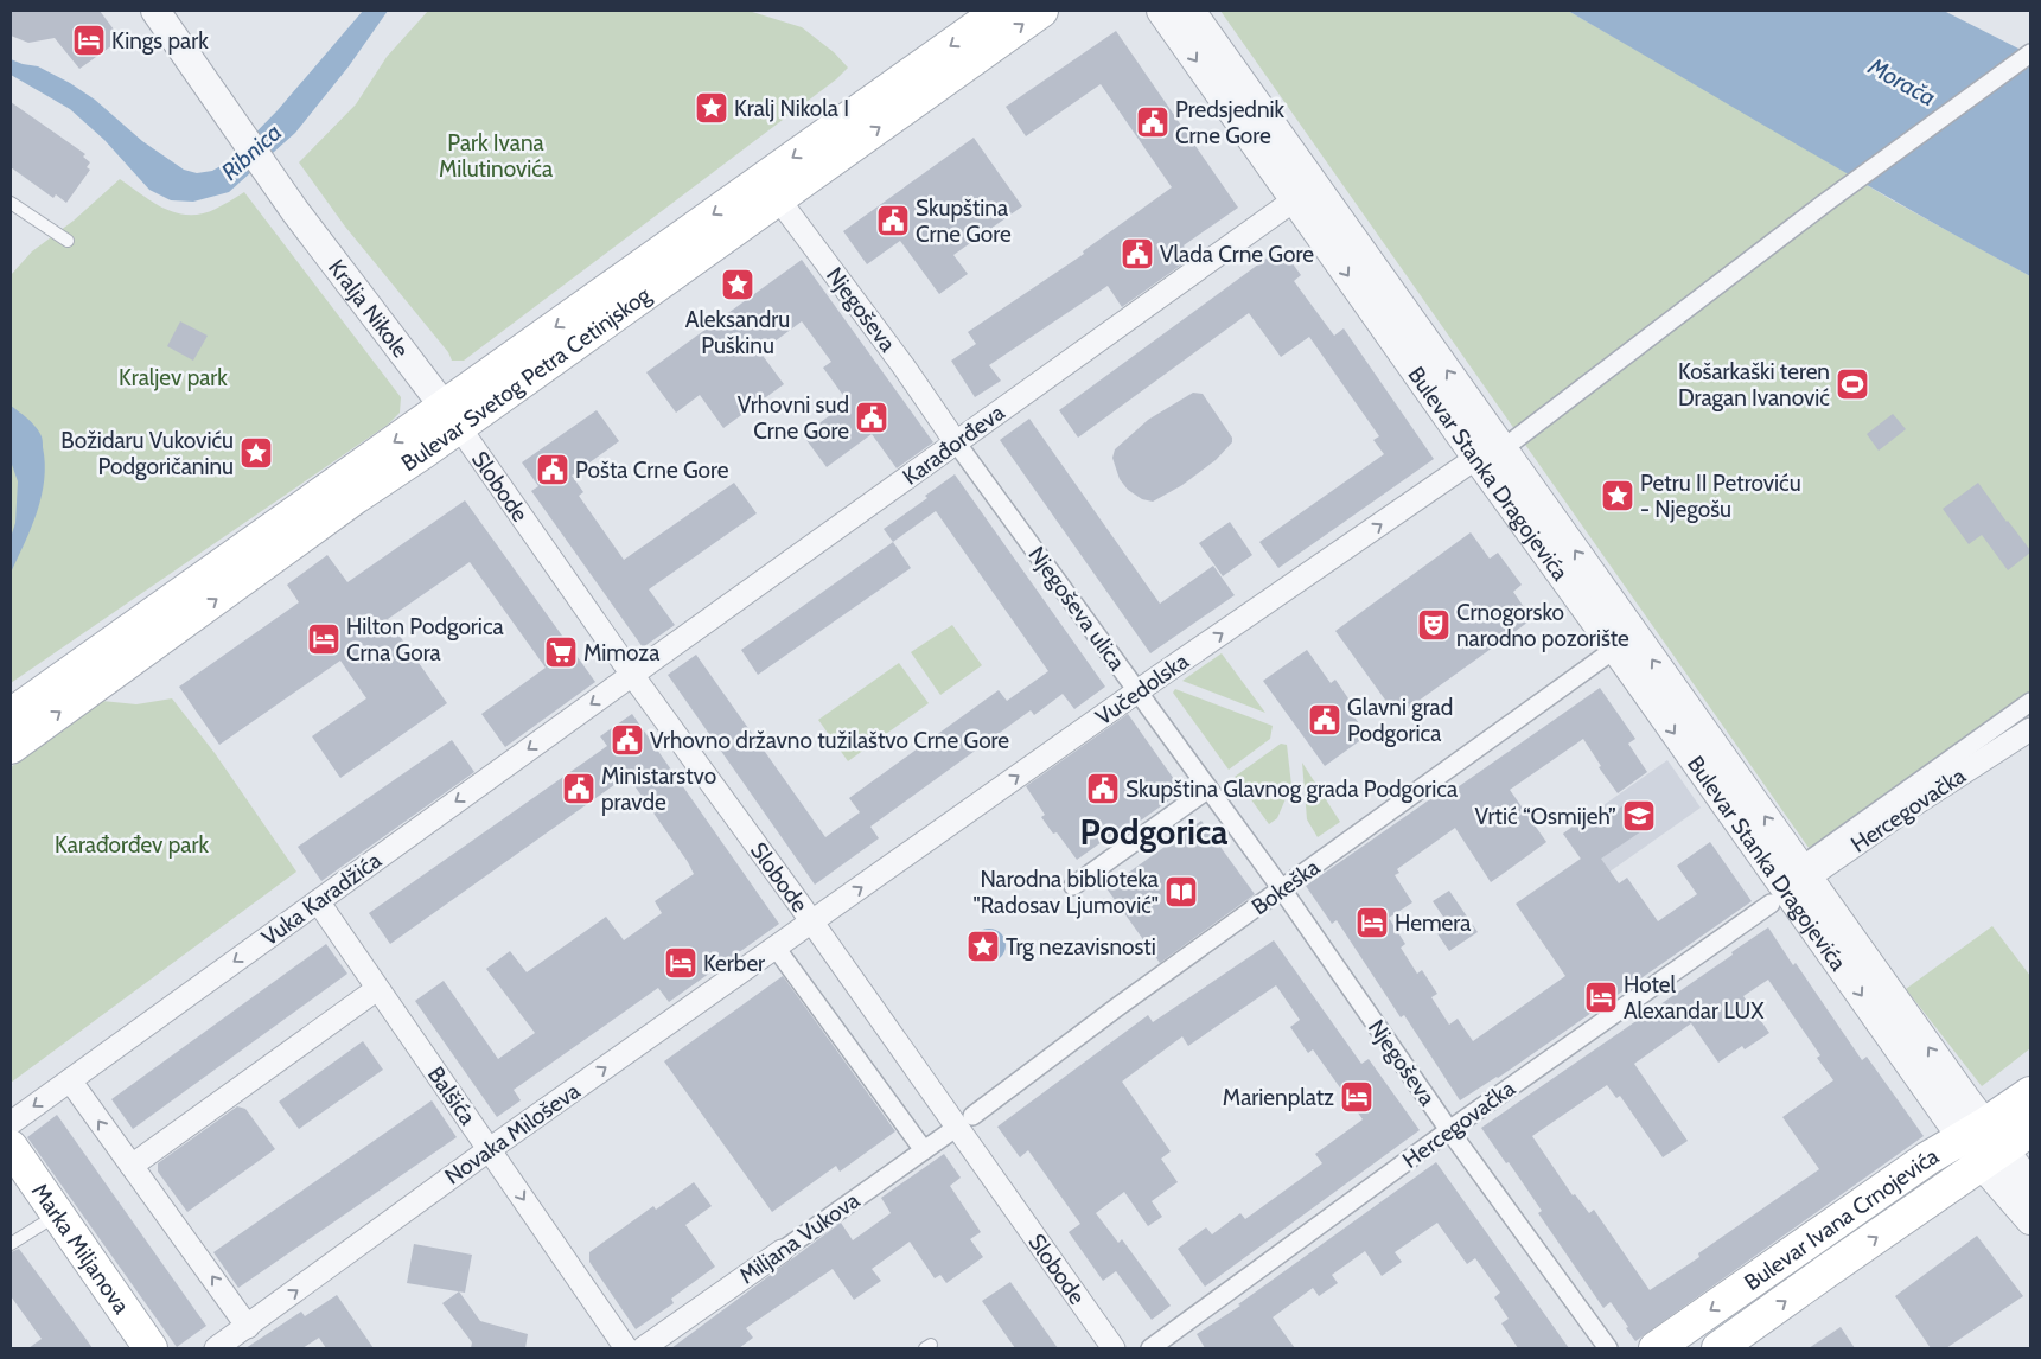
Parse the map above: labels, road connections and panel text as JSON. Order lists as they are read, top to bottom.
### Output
{
  "streets": {
    "main road": ["Bulevar Svetog Petra Cetinjskog", "Bulevar Ivana Crnojevića", "Marka Miljanova"],
    "street": [
      "Kralja Nikole",
      "Njegoševa",
      "Karađorđeva",
      "Bulevar Stanka Dragojevića",
      "Slobode",
      "Njegoševa ulica",
      "Vučedolska",
      "Hercegovačka",
      "Bokeška",
      "Vuka Karadžića",
      "Balšića",
      "Novaka Miloševa",
      "Miljana Vukova"
    ]
  },
  "crossings": [
    ["Kralja Nikole", "Bulevar Svetog Petra Cetinjskog"],
    ["Kralja Nikole", "Slobode"],
    ["Njegoševa", "Bulevar Svetog Petra Cetinjskog"],
    ["Njegoševa", "Karađorđeva"],
    ["Njegoševa", "Njegoševa ulica"],
    ["Njegoševa", "Hercegovačka"],
    ["Njegoševa", "Bokeška"],
    ["Bulevar Svetog Petra Cetinjskog", "Slobode"],
    ["Karađorđeva", "Bulevar Stanka Dragojevića"],
    ["Karađorđeva", "Slobode"],
    ["Karađorđeva", "Njegoševa ulica"],
    ["Karađorđeva", "Vuka Karadžića"],
    ["Bulevar Stanka Dragojevića", "Vučedolska"],
    ["Bulevar Stanka Dragojevića", "Hercegovačka"],
    ["Bulevar Stanka Dragojevića", "Bokeška"],
    ["Bulevar Stanka Dragojevića", "Bulevar Ivana Crnojevića"],
    ["Slobode", "Vučedolska"],
    ["Slobode", "Bokeška"],
    ["Slobode", "Vuka Karadžića"],
    ["Slobode", "Novaka Miloševa"],
    ["Slobode", "Miljana Vukova"],
    ["Njegoševa ulica", "Vučedolska"],
    ["Njegoševa ulica", "Bokeška"],
    ["Vučedolska", "Novaka Miloševa"],
    ["Bokeška", "Miljana Vukova"],
    ["Vuka Karadžića", "Balšića"],
    ["Balšića", "Novaka Miloševa"]
  ],
  "one_way": ["Vučedolska", "Balšića"],
  "districts": ["Podgorica"],
  "water": ["Morača", "Ribnica"],
  "parks": ["Park Ivana Milutinovića", "Kraljev park", "Karađorđev park"],
  "places": {
    "hotel": [
      "Kings park",
      "Hilton Podgorica Crna Gora",
      "Hemera",
      "Kerber",
      "Hotel Alexandar LUX",
      "Marienplatz"
    ],
    "place": [
      "Kralj Nikola I",
      "Aleksandru Puškinu",
      "Božidaru Vukoviću Podgoričaninu",
      "Petru II Petroviću - Njegošu",
      "Trg nezavisnosti"
    ],
    "public building": [
      "Predsjednik Crne Gore",
      "Skupština Crne Gore",
      "Vlada Crne Gore",
      "Vrhovni sud Crne Gore",
      "Pošta Crne Gore",
      "Glavni grad Podgorica",
      "Vrhovno državno tužilaštvo Crne Gore",
      "Ministarstvo pravde",
      "Skupština Glavnog grada Podgorica"
    ],
    "sports": ["Košarkaški teren Dragan Ivanović"],
    "theatre": ["Crnogorsko narodno pozorište"],
    "supermarket": ["Mimoza"],
    "school or university": ["Vrtić “Osmijeh”"],
    "library": ["Narodna biblioteka \"Radosav Ljumović\""]
  }
}
